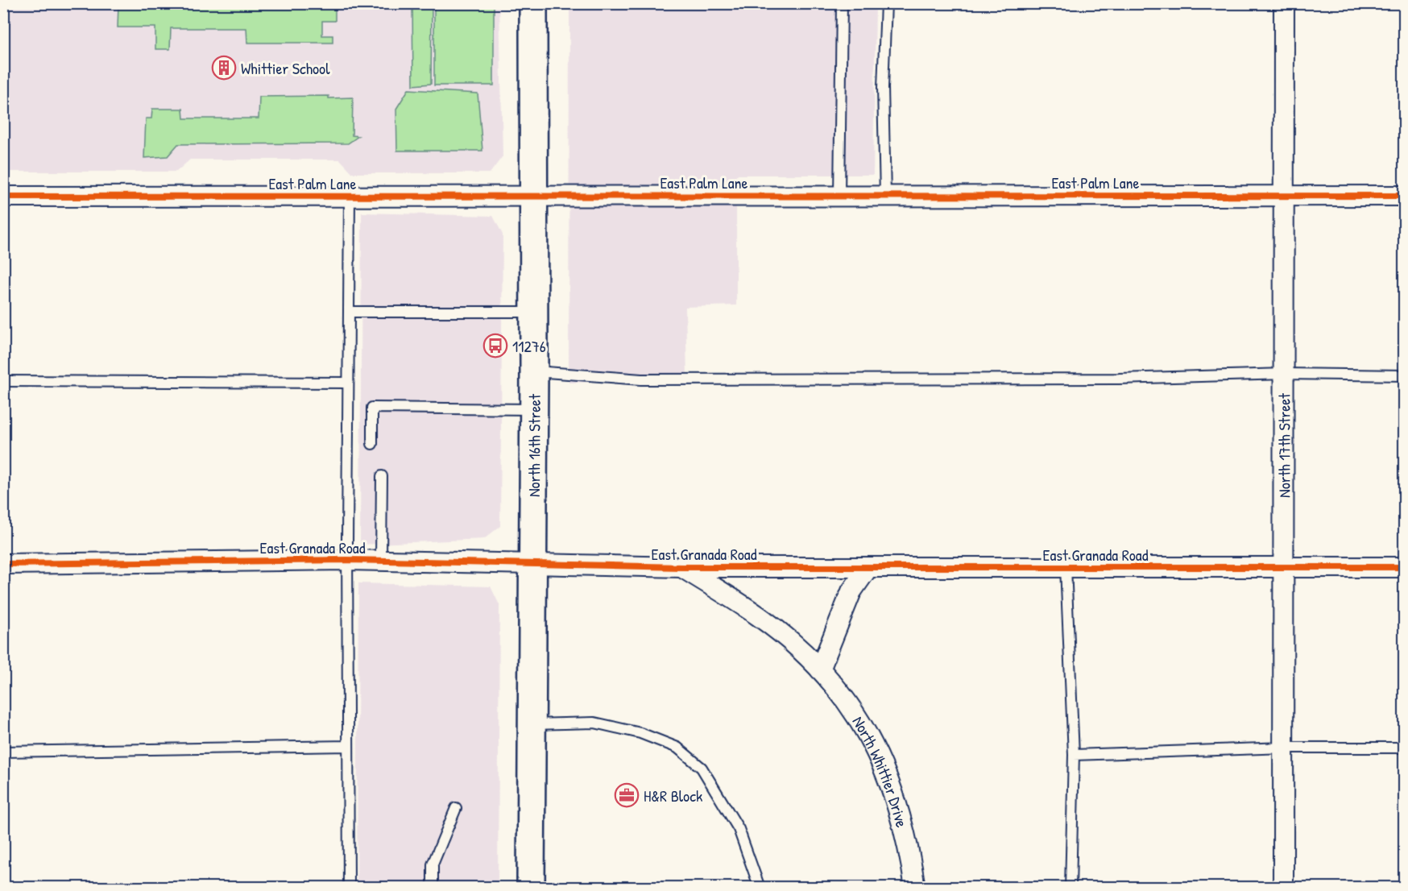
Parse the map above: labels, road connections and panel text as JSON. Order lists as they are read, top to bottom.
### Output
{
  "streets": {
    "main road": ["North 16th Street"],
    "street": [
      "East Palm Lane",
      "North 17th Street",
      "East Granada Road",
      "North Whittier Drive"
    ]
  },
  "crossings": [
    ["East Palm Lane", "North 16th Street"],
    ["East Palm Lane", "North 17th Street"],
    ["North 16th Street", "East Granada Road"],
    ["North 17th Street", "East Granada Road"],
    ["East Granada Road", "North Whittier Drive"]
  ],
  "places": {
    "building": ["Whittier School"],
    "bus stop": ["11276"],
    "office": ["H&R Block"]
  }
}
